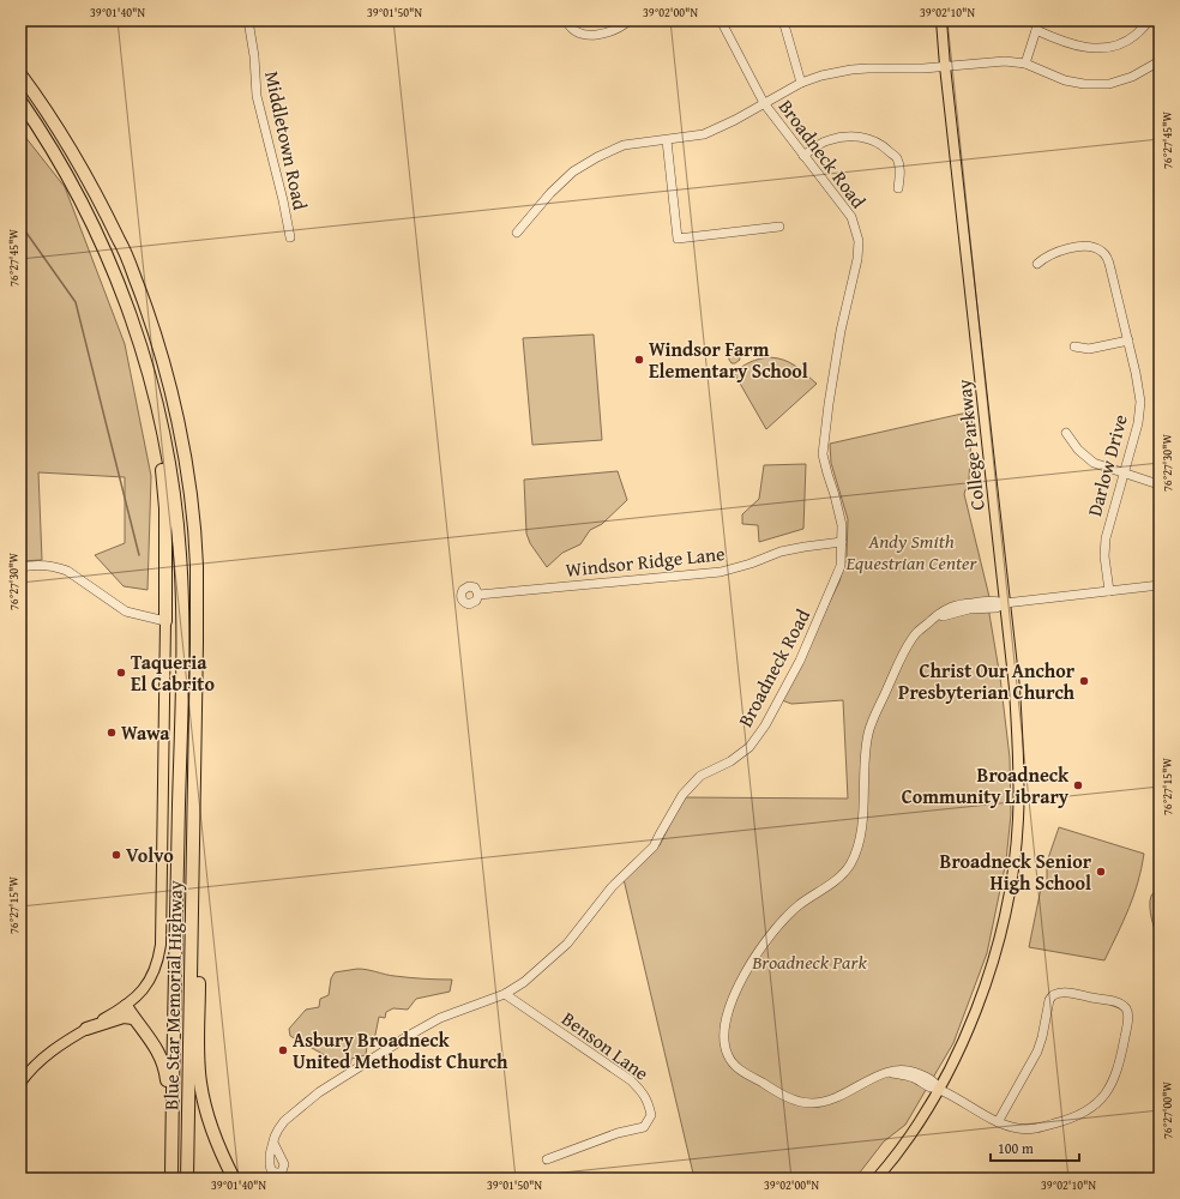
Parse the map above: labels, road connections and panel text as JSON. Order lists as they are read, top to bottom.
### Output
{
  "streets": {
    "highway": ["Blue Star Memorial Highway"],
    "main road": ["College Parkway"],
    "street": [
      "Middletown Road",
      "Broadneck Road",
      "Darlow Drive",
      "Windsor Ridge Lane",
      "Benson Lane"
    ]
  },
  "crossings": [
    ["Broadneck Road", "Windsor Ridge Lane"],
    ["Broadneck Road", "Benson Lane"]
  ],
  "parks": ["Andy Smith Equestrian Center", "Broadneck Park"],
  "places": [
    "Windsor Farm Elementary School",
    "Taqueria El Cabrito",
    "Christ Our Anchor Presbyterian Church",
    "Wawa",
    "Broadneck Community Library",
    "Volvo",
    "Broadneck Senior High School",
    "Asbury Broadneck United Methodist Church"
  ],
  "scale_bar": "100 m",
  "coordinates": [
    "39°01'40\"N",
    "39°01'50\"N",
    "39°02'00\"N",
    "39°02'10\"N",
    "76°27'45\"W",
    "76°27'30\"W",
    "76°27'15\"W",
    "76°27'00\"W"
  ]
}
